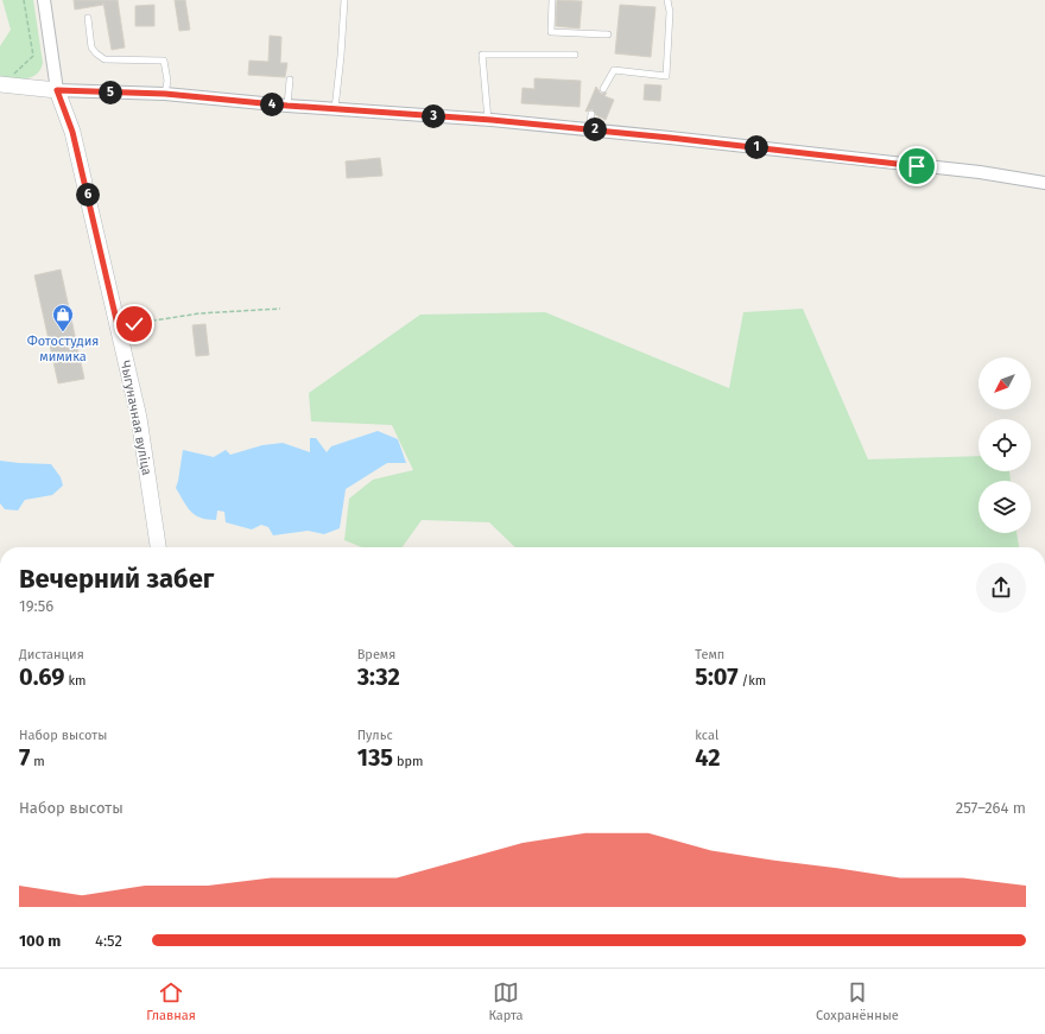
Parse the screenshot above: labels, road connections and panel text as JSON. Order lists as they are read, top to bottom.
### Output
{
  "streets": {
    "street": ["Чыгуначная вуліца"]
  },
  "places": {
    "shop": ["Фотостудия мимика"]
  },
  "north": "bottom left",
  "page": {
    "pins": [
      "5",
      "4",
      "3",
      "2",
      "1",
      "6"
    ],
    "heading": ["Вечерний забег", "19:56"],
    "stats": [
      ["Дистанция", "0.69 km"],
      ["Время", "3:32"],
      ["Темп", "5:07 /km"],
      ["Набор высоты", "7 m"],
      ["Пульс", "135 bpm"],
      ["kcal", "42"]
    ],
    "chart": ["Набор высоты", "257–264 m"],
    "list": [
      {
        "name": "100 m",
        "note": "4:52"
      }
    ],
    "tabs": ["Главная", "Карта", "Сохранённые"]
  }
}
